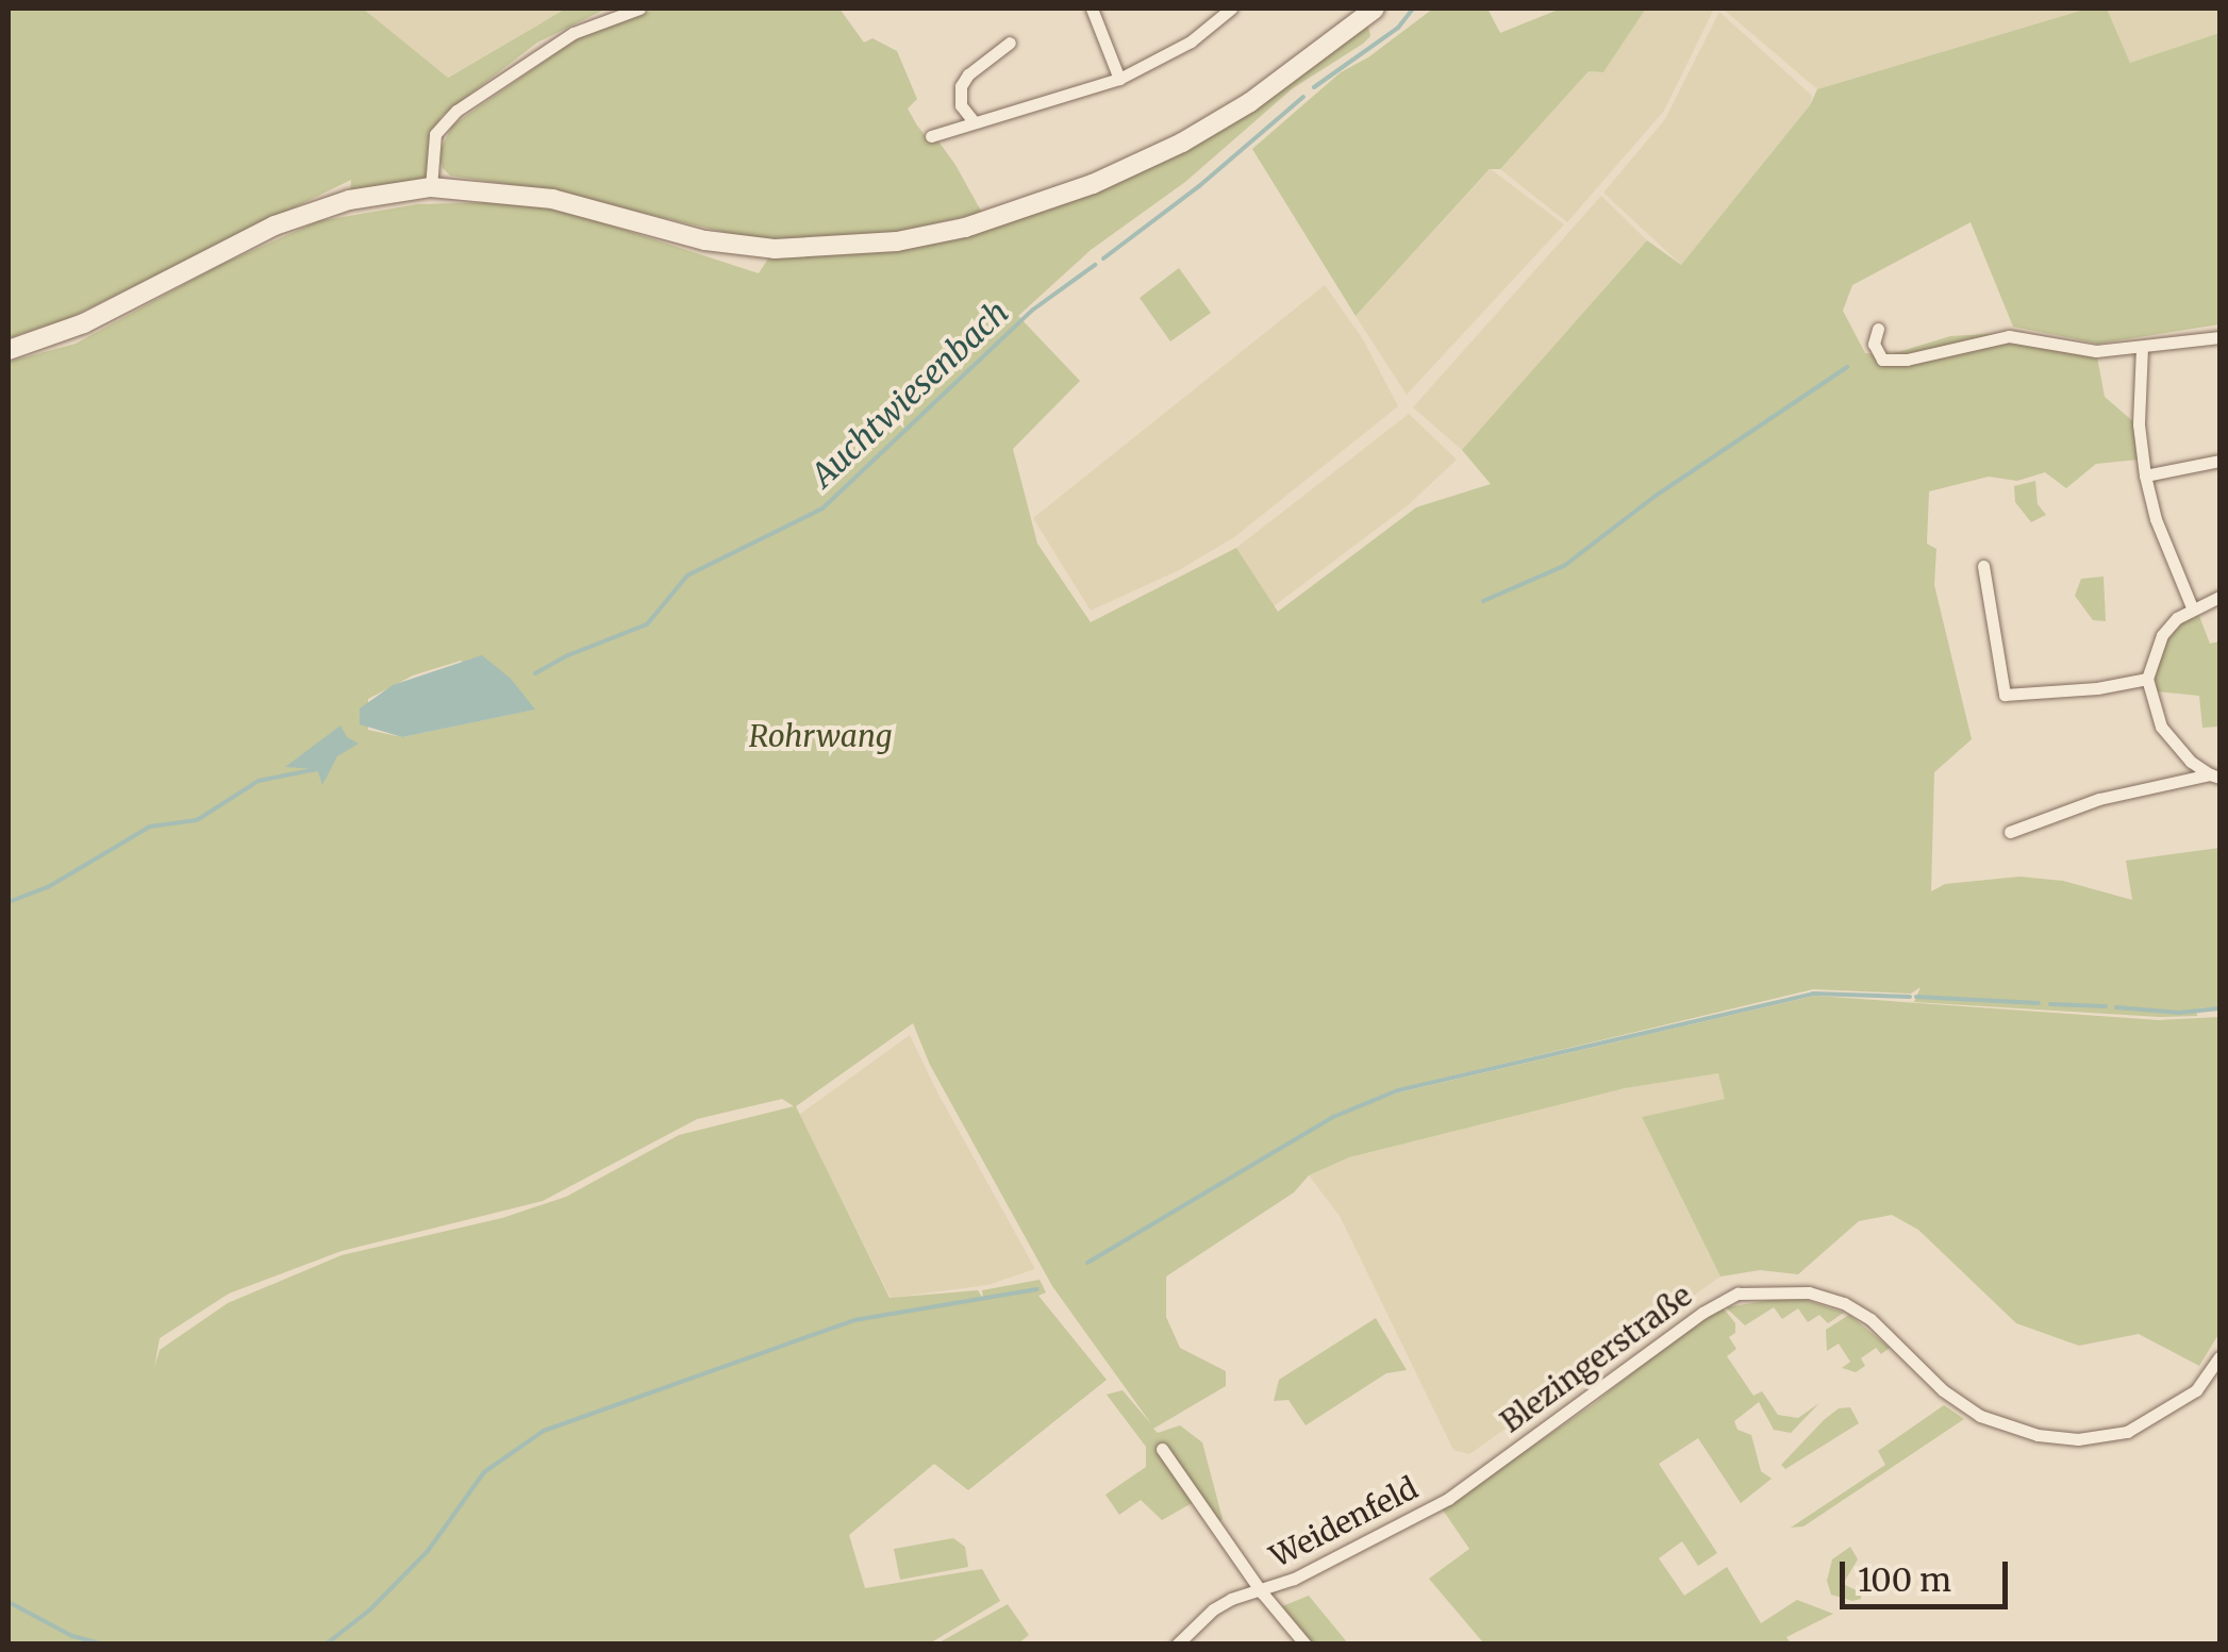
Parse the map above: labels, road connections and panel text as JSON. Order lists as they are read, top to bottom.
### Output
{
  "streets": {
    "street": ["Blezingerstraße", "Weidenfeld"]
  },
  "crossings": [
    ["Blezingerstraße", "Weidenfeld"]
  ],
  "water": ["Auchtwiesenbach"],
  "parks": ["Rohrwang"],
  "scale_bar": "100 m"
}
